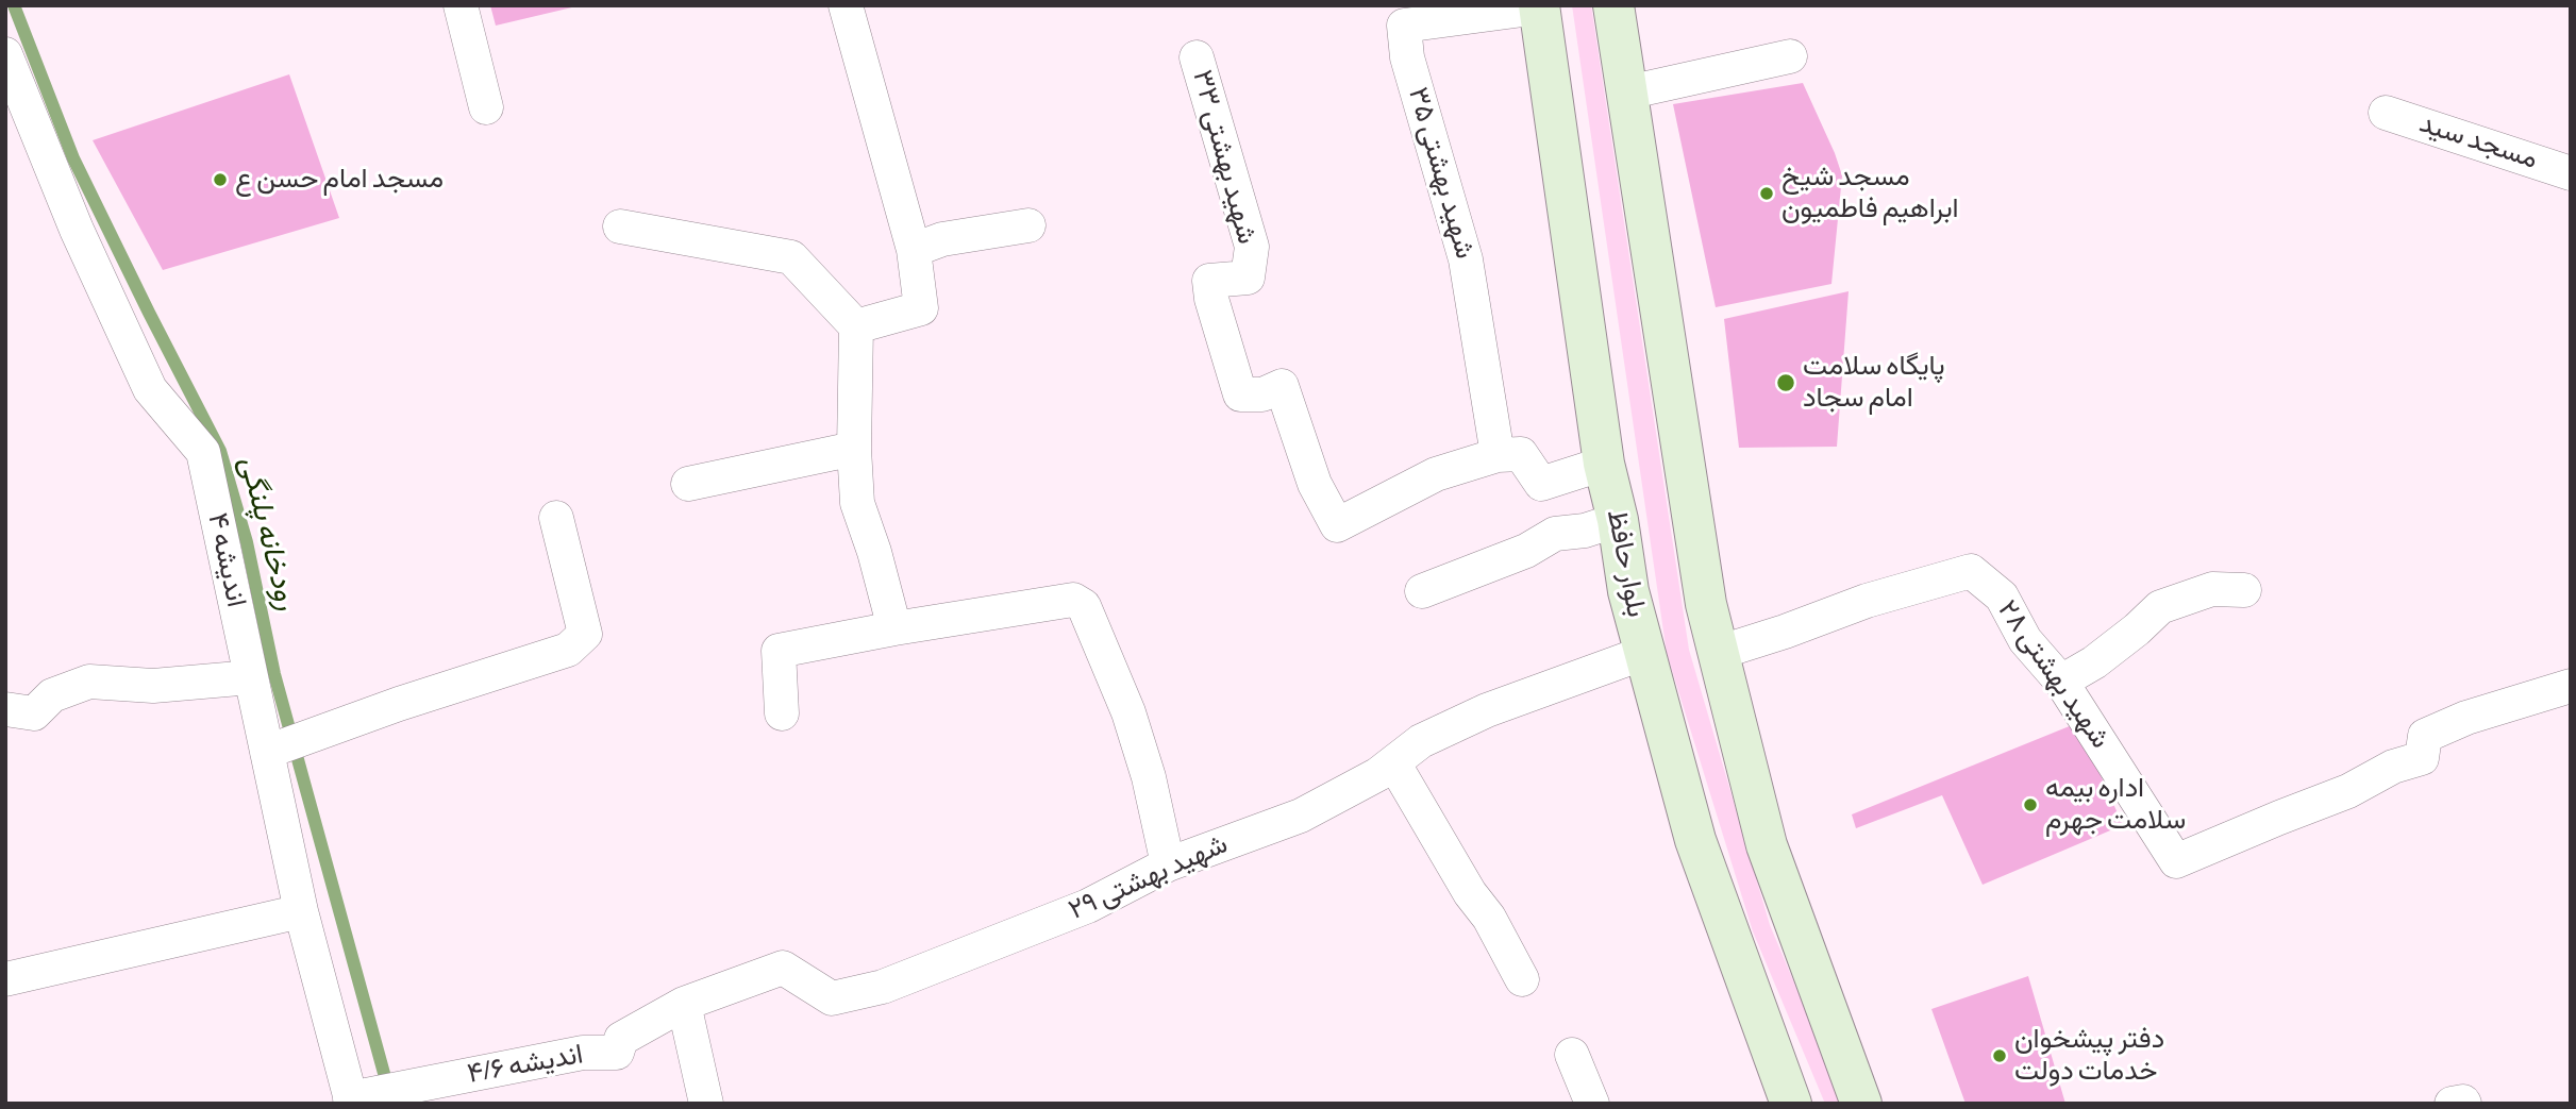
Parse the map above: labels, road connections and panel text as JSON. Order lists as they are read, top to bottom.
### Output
{
  "streets": {
    "main road": ["بلوار حافظ"],
    "street": [
      "مسجد سید",
      "شهید بهشتی ۳۳",
      "شهید بهشتی ۳۵",
      "اندیشه ۴",
      "شهید بهشتی ۲۸",
      "شهید بهشتی ۲۹",
      "اندیشه ۴/۶"
    ]
  },
  "crossings": [
    ["شهید بهشتی ۳۳", "شهید بهشتی ۳۵"],
    ["شهید بهشتی ۳۵", "بلوار حافظ"],
    ["اندیشه ۴", "اندیشه ۴/۶"],
    ["بلوار حافظ", "شهید بهشتی ۲۹"],
    ["شهید بهشتی ۲۹", "اندیشه ۴/۶"]
  ],
  "water": ["رودخانه پلنگی"],
  "places": [
    "مسجد امام حسن ع",
    "مسجد شیخ ابراهیم فاطمیون",
    "پایگاه سلامت امام سجاد",
    "اداره بیمه سلامت جهرم",
    "دفتر پیشخوان خدمات دولت"
  ]
}
